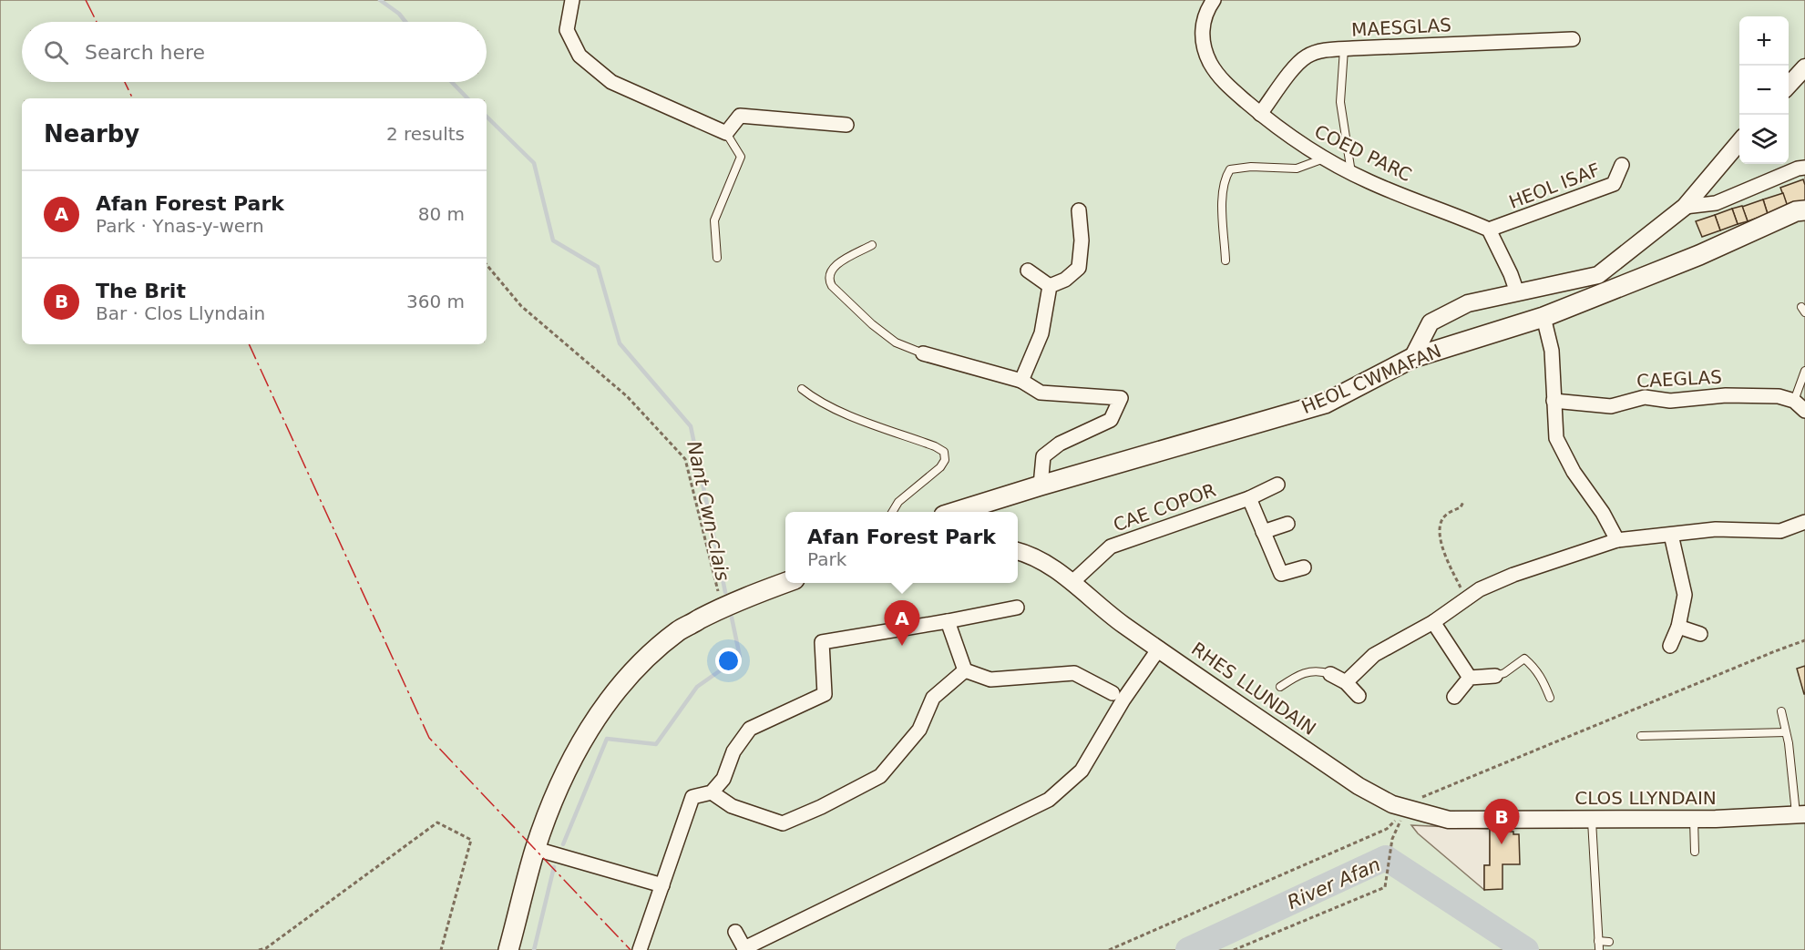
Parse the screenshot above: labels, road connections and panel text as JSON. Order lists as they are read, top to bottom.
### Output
{
  "streets": {
    "main road": ["HEOL CWMAFAN"],
    "street": [
      "MAESGLAS",
      "COED PARC",
      "HEOL ISAF",
      "CAEGLAS",
      "CAE COPOR",
      "RHES LLUNDAIN",
      "CLOS LLYNDAIN"
    ]
  },
  "crossings": [
    ["MAESGLAS", "COED PARC"],
    ["COED PARC", "HEOL ISAF"],
    ["CAE COPOR", "RHES LLUNDAIN"],
    ["RHES LLUNDAIN", "CLOS LLYNDAIN"]
  ],
  "water": ["Nant Cwn-clais", "River Afan"],
  "page": {
    "map_buttons": ["+", "−"],
    "search": "Search here",
    "heading": ["Nearby", "2 results"],
    "list": [
      {
        "mark": "A",
        "name": "Afan Forest Park",
        "note": "Park · Ynas-y-wern",
        "value": "80 m"
      },
      {
        "mark": "B",
        "name": "The Brit",
        "note": "Bar · Clos Llyndain",
        "value": "360 m"
      }
    ],
    "popup": ["Afan Forest Park", "Park"],
    "pins": ["A", "B"]
  }
}
